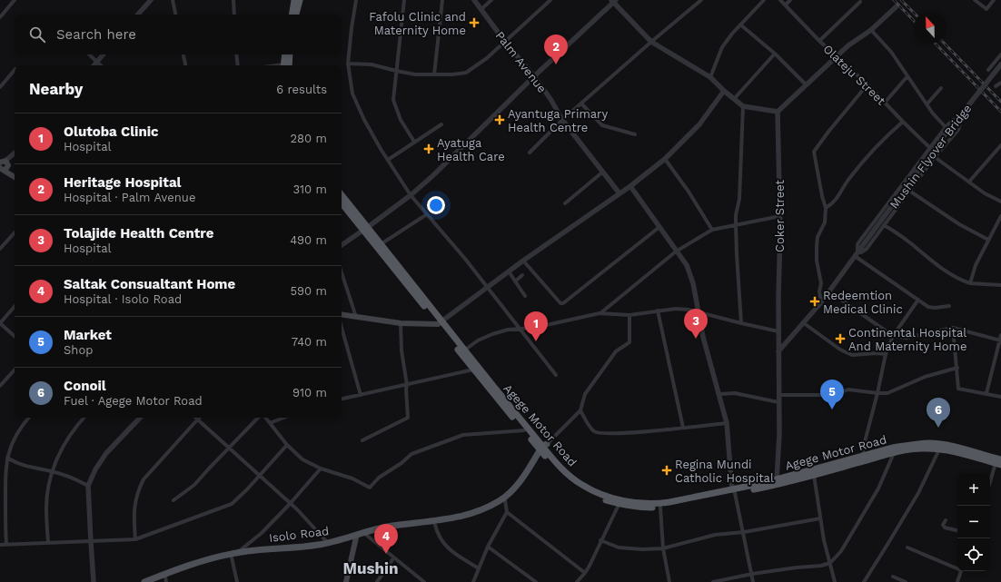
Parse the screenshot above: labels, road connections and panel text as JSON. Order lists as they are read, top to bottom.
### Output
{
  "streets": {
    "highway": ["Agege Motor Road"],
    "main road": ["Isolo Road"],
    "street": [
      "Palm Avenue",
      "Olateju Street",
      "Mushin Flyover Bridge",
      "Coker Street"
    ]
  },
  "crossings": [
    ["Mushin Flyover Bridge", "Coker Street"],
    ["Coker Street", "Agege Motor Road"],
    ["Agege Motor Road", "Isolo Road"]
  ],
  "districts": ["Mushin"],
  "places": {
    "health": [
      "Fafolu Clinic and Maternity Home",
      "Ayantuga Primary Health Centre",
      "Ayatuga Health Care",
      "Redeemtion Medical Clinic",
      "Continental Hospital And Maternity Home",
      "Regina Mundi Catholic Hospital"
    ]
  },
  "north": "top",
  "page": {
    "search": "Search here",
    "pins": [
      "2",
      "3",
      "1",
      "5",
      "6",
      "4"
    ],
    "heading": ["Nearby", "6 results"],
    "list": [
      {
        "mark": "1",
        "name": "Olutoba Clinic",
        "note": "Hospital",
        "value": "280 m"
      },
      {
        "mark": "2",
        "name": "Heritage Hospital",
        "note": "Hospital · Palm Avenue",
        "value": "310 m"
      },
      {
        "mark": "3",
        "name": "Tolajide Health Centre",
        "note": "Hospital",
        "value": "490 m"
      },
      {
        "mark": "4",
        "name": "Saltak Consualtant Home",
        "note": "Hospital · Isolo Road",
        "value": "590 m"
      },
      {
        "mark": "5",
        "name": "Market",
        "note": "Shop",
        "value": "740 m"
      },
      {
        "mark": "6",
        "name": "Conoil",
        "note": "Fuel · Agege Motor Road",
        "value": "910 m"
      }
    ],
    "map_buttons": ["+", "−"]
  }
}
